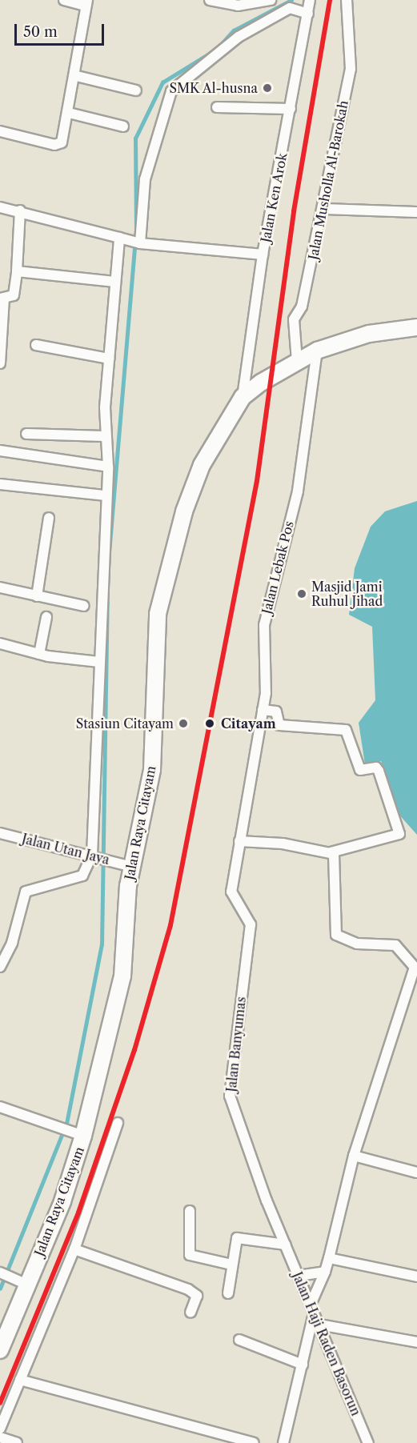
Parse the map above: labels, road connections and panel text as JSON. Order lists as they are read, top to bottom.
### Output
{
  "streets": {
    "main road": ["Jalan Raya Citayam"],
    "street": [
      "Jalan Musholla Al-Barokah",
      "Jalan Ken Arok",
      "Jalan Lebak Pos",
      "Jalan Utan Jaya",
      "Jalan Banyumas",
      "Jalan Haji Raden Basorun"
    ]
  },
  "crossings": [
    ["Jalan Musholla Al-Barokah", "Jalan Raya Citayam"],
    ["Jalan Ken Arok", "Jalan Raya Citayam"],
    ["Jalan Lebak Pos", "Jalan Raya Citayam"],
    ["Jalan Lebak Pos", "Jalan Banyumas"],
    ["Jalan Raya Citayam", "Jalan Utan Jaya"],
    ["Jalan Banyumas", "Jalan Haji Raden Basorun"]
  ],
  "places": [
    "SMK Al-husna",
    "Masjid Jami Ruhul Jihad",
    "Stasiun Citayam",
    "Citayam"
  ],
  "scale_bar": "50 m"
}
